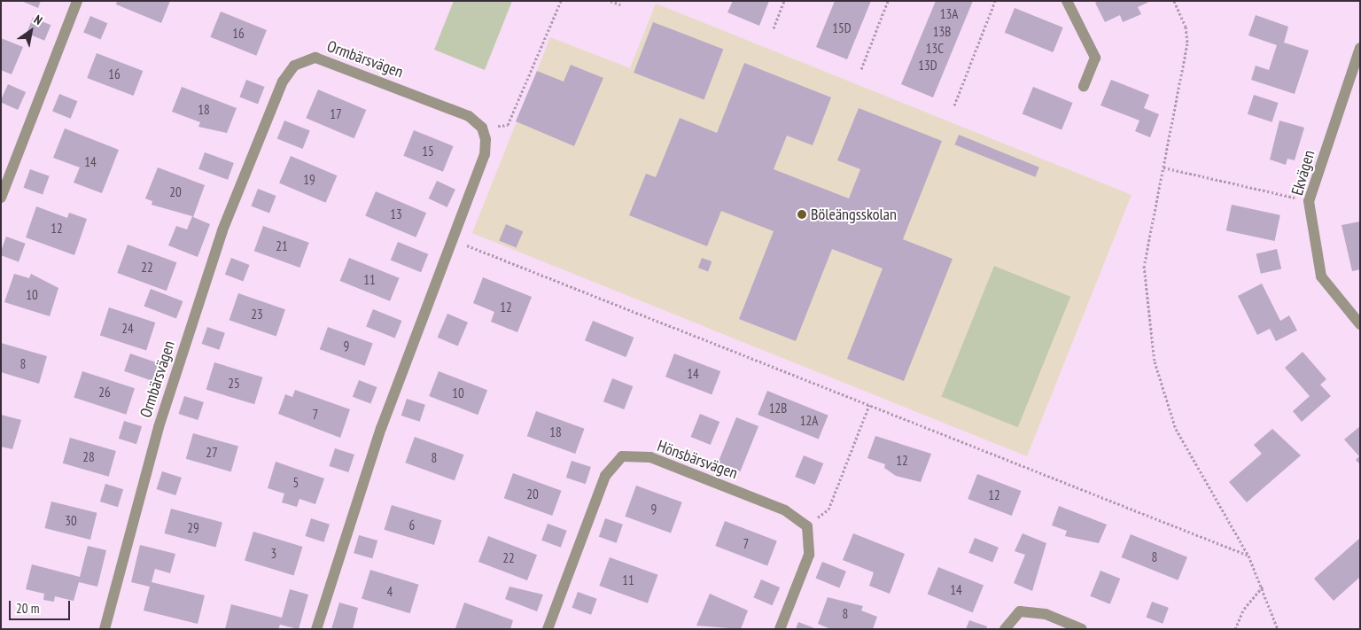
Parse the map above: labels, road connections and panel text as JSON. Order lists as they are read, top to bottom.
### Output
{
  "streets": {
    "street": ["Ormbärsvägen", "Ekvägen", "Hönsbärsvägen"]
  },
  "places": ["Böleängsskolan"],
  "house_numbers": [
    "13A",
    "15D",
    "13B",
    "16",
    "13C",
    "13D",
    "16",
    "18",
    "17",
    "15",
    "14",
    "19",
    "20",
    "13",
    "12",
    "21",
    "22",
    "11",
    "10",
    "12",
    "23",
    "24",
    "9",
    "8",
    "14",
    "25",
    "26",
    "10",
    "12B",
    "7",
    "12A",
    "18",
    "27",
    "28",
    "8",
    "12",
    "5",
    "20",
    "12",
    "9",
    "30",
    "6",
    "29",
    "7",
    "3",
    "8",
    "22",
    "11",
    "14",
    "4",
    "8"
  ],
  "scale_bar": "20 m",
  "north": "top right"
}
